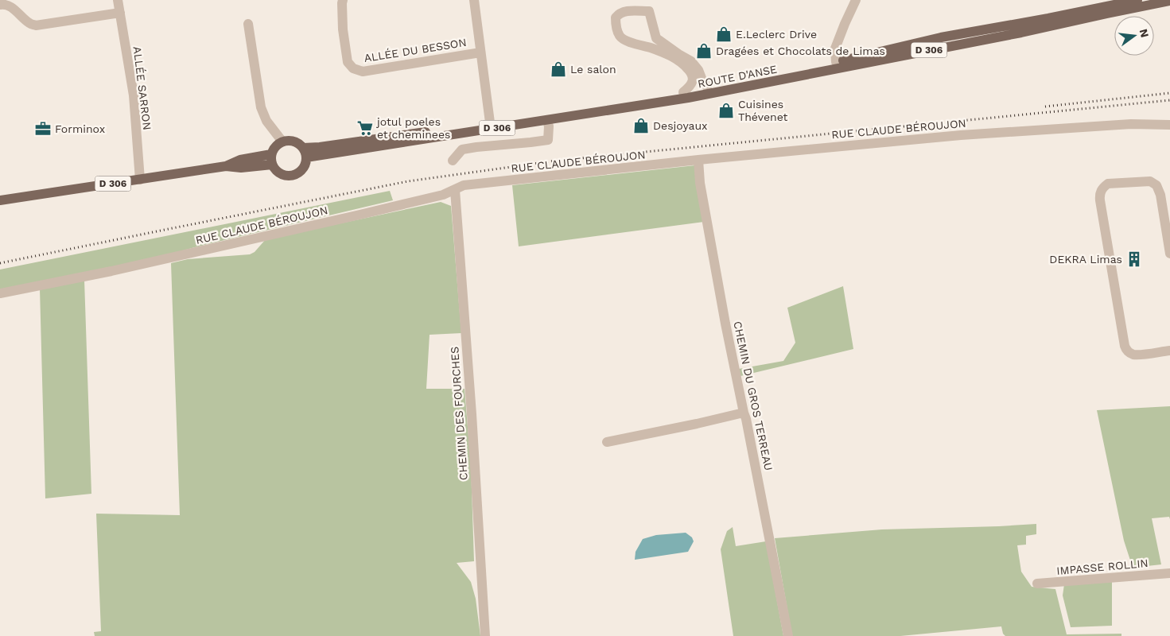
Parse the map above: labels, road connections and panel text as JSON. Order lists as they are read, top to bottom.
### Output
{
  "streets": {
    "main road": ["D 306", "ROUTE D'ANSE"],
    "street": [
      "ALLÉE DU BESSON",
      "ALLÉE SARRON",
      "RUE CLAUDE BÉROUJON",
      "CHEMIN DU GROS TERREAU",
      "CHEMIN DES FOURCHES",
      "IMPASSE ROLLIN"
    ]
  },
  "crossings": [
    ["D 306", "ROUTE D'ANSE"],
    ["D 306", "ALLÉE SARRON"],
    ["RUE CLAUDE BÉROUJON", "CHEMIN DU GROS TERREAU"],
    ["RUE CLAUDE BÉROUJON", "CHEMIN DES FOURCHES"]
  ],
  "places": {
    "shop": [
      "E.Leclerc Drive",
      "Dragées et Chocolats de Limas",
      "Le salon",
      "Cuisines Thévenet",
      "Desjoyaux"
    ],
    "supermarket": ["jotul poeles et cheminees"],
    "office": ["Forminox"],
    "building": ["DEKRA Limas"]
  },
  "north": "right"
}
